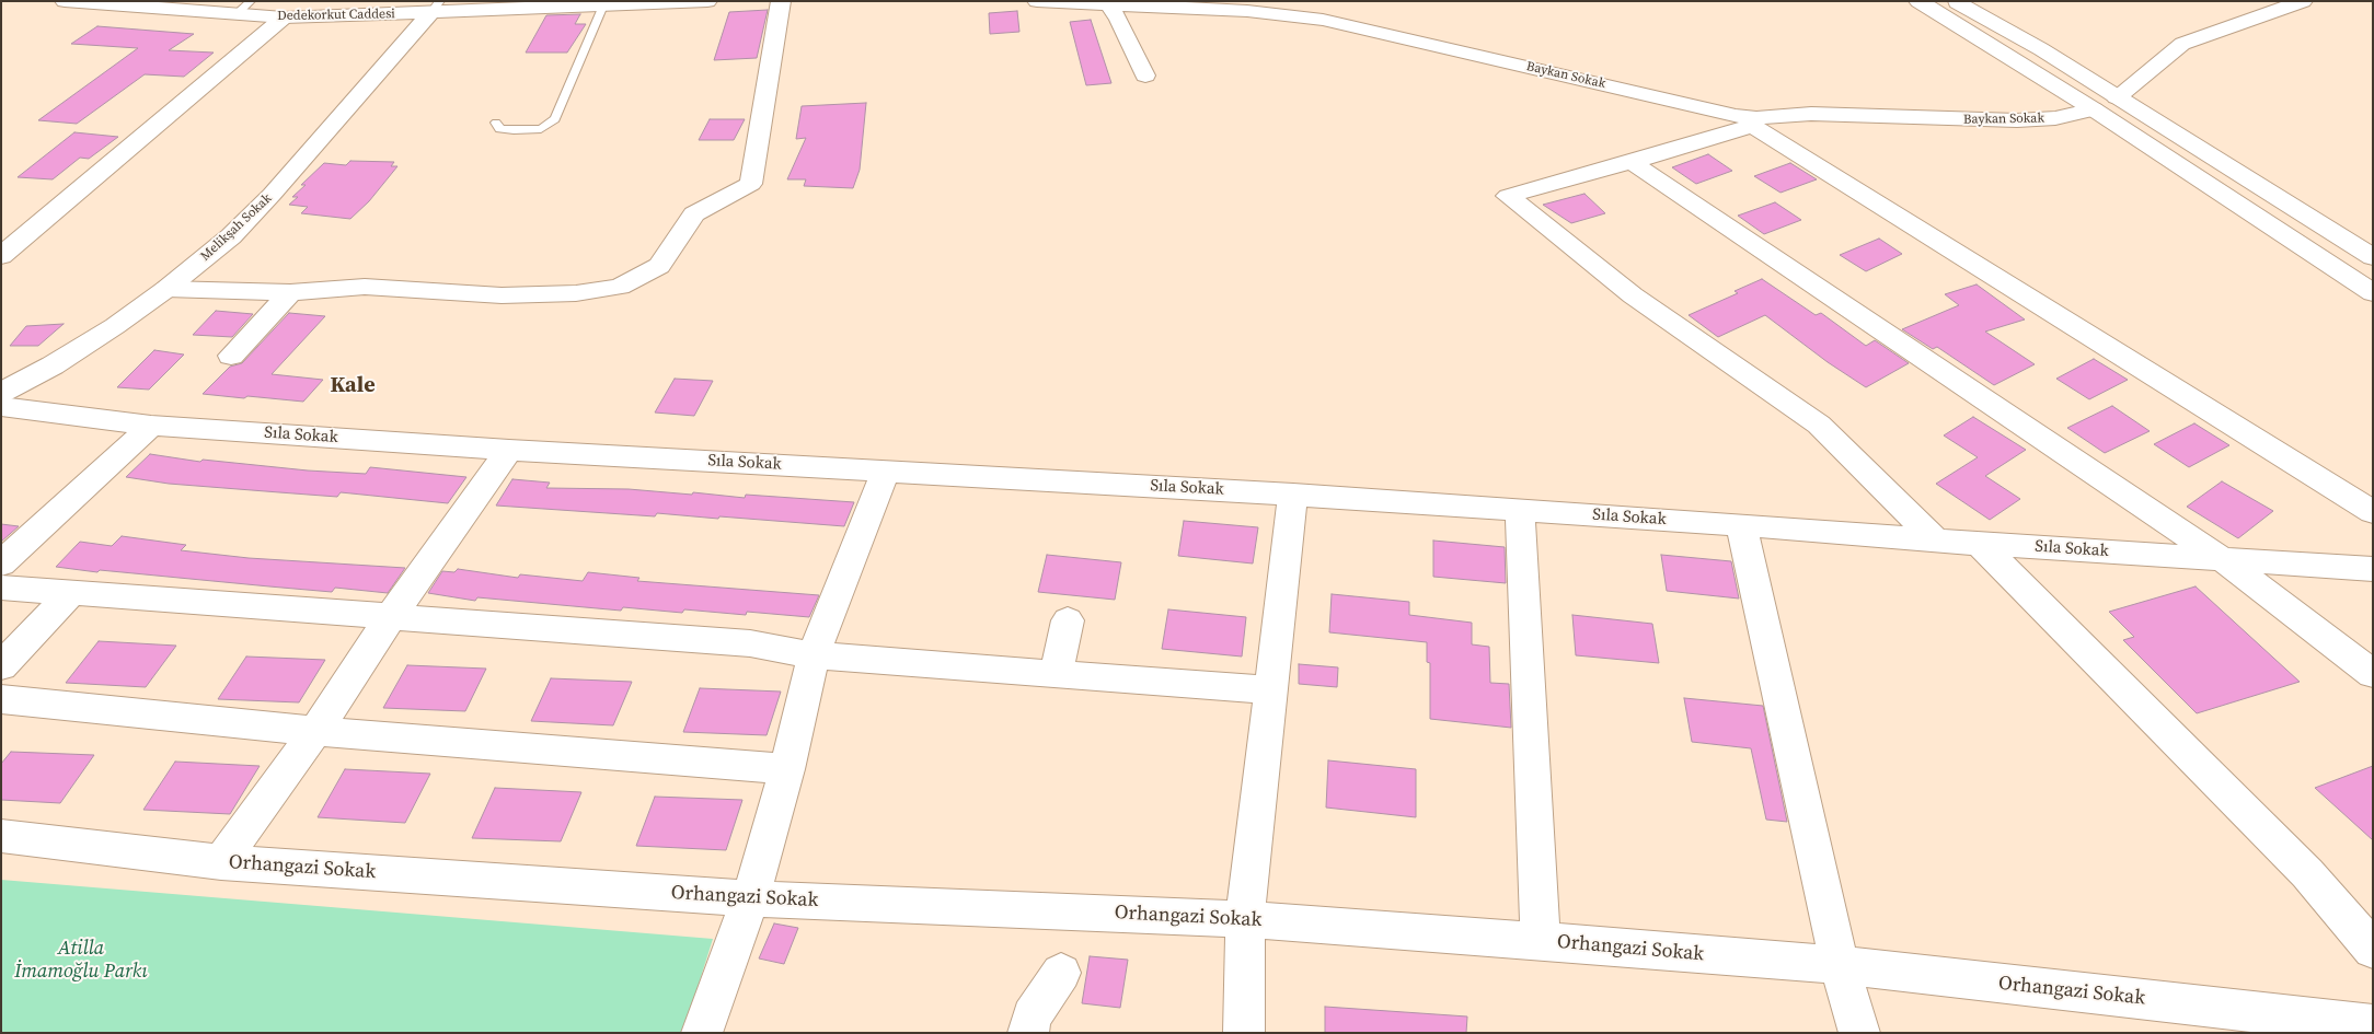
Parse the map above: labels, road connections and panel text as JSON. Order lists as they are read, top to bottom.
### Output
{
  "streets": {
    "street": [
      "Dedekorkut Caddesi",
      "Baykan Sokak",
      "Melikşah Sokak",
      "Sıla Sokak",
      "Orhangazi Sokak"
    ]
  },
  "crossings": [
    ["Dedekorkut Caddesi", "Melikşah Sokak"]
  ],
  "districts": ["Kale"],
  "parks": ["Atilla İmamoğlu Parkı"]
}
